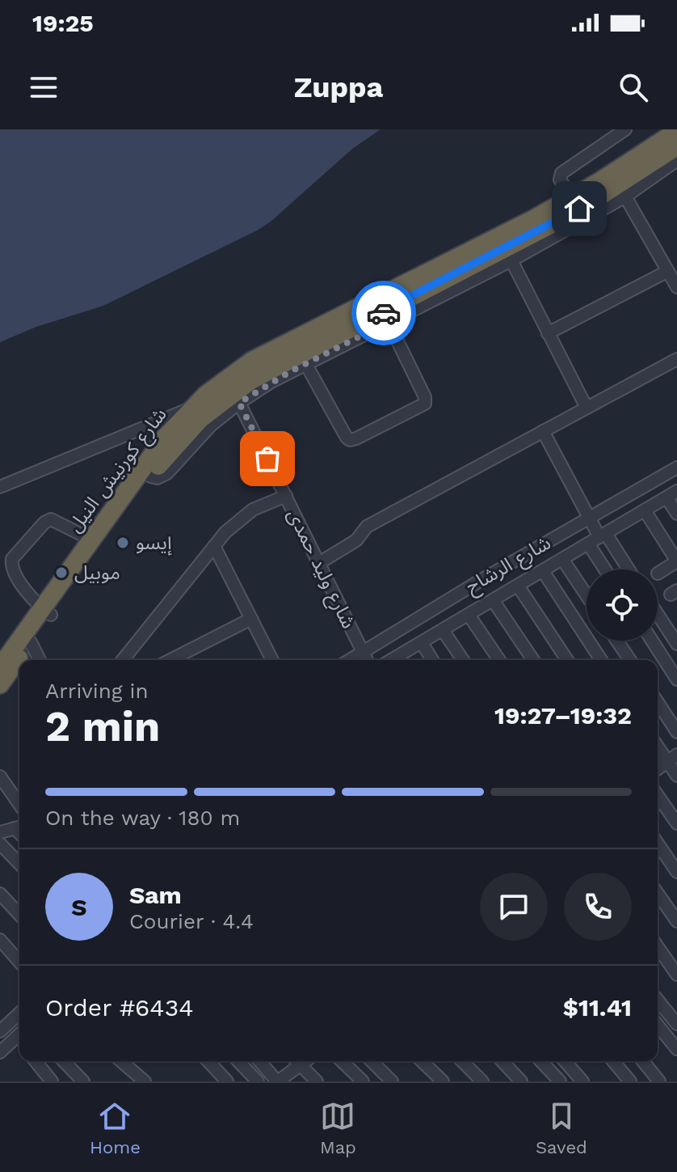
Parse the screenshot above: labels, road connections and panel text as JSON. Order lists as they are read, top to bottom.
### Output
{
  "streets": {
    "highway": ["شارع كورنيش النيل"],
    "street": ["شارع الرشاح", "شارع وليد حمدى"]
  },
  "crossings": [
    ["شارع الرشاح", "شارع وليد حمدى"]
  ],
  "places": ["إيسو", "موبيل"],
  "page": {
    "status": "19:25",
    "header": "Zuppa",
    "heading": ["2 min", "Arriving in", "19:27–19:32"],
    "panel": [
      "Sam",
      "Courier · 4.4",
      "Order #6434",
      "$11.41"
    ],
    "bar": "On the way · 180 m",
    "round": "S",
    "tabs": ["Home", "Map", "Saved"]
  }
}
